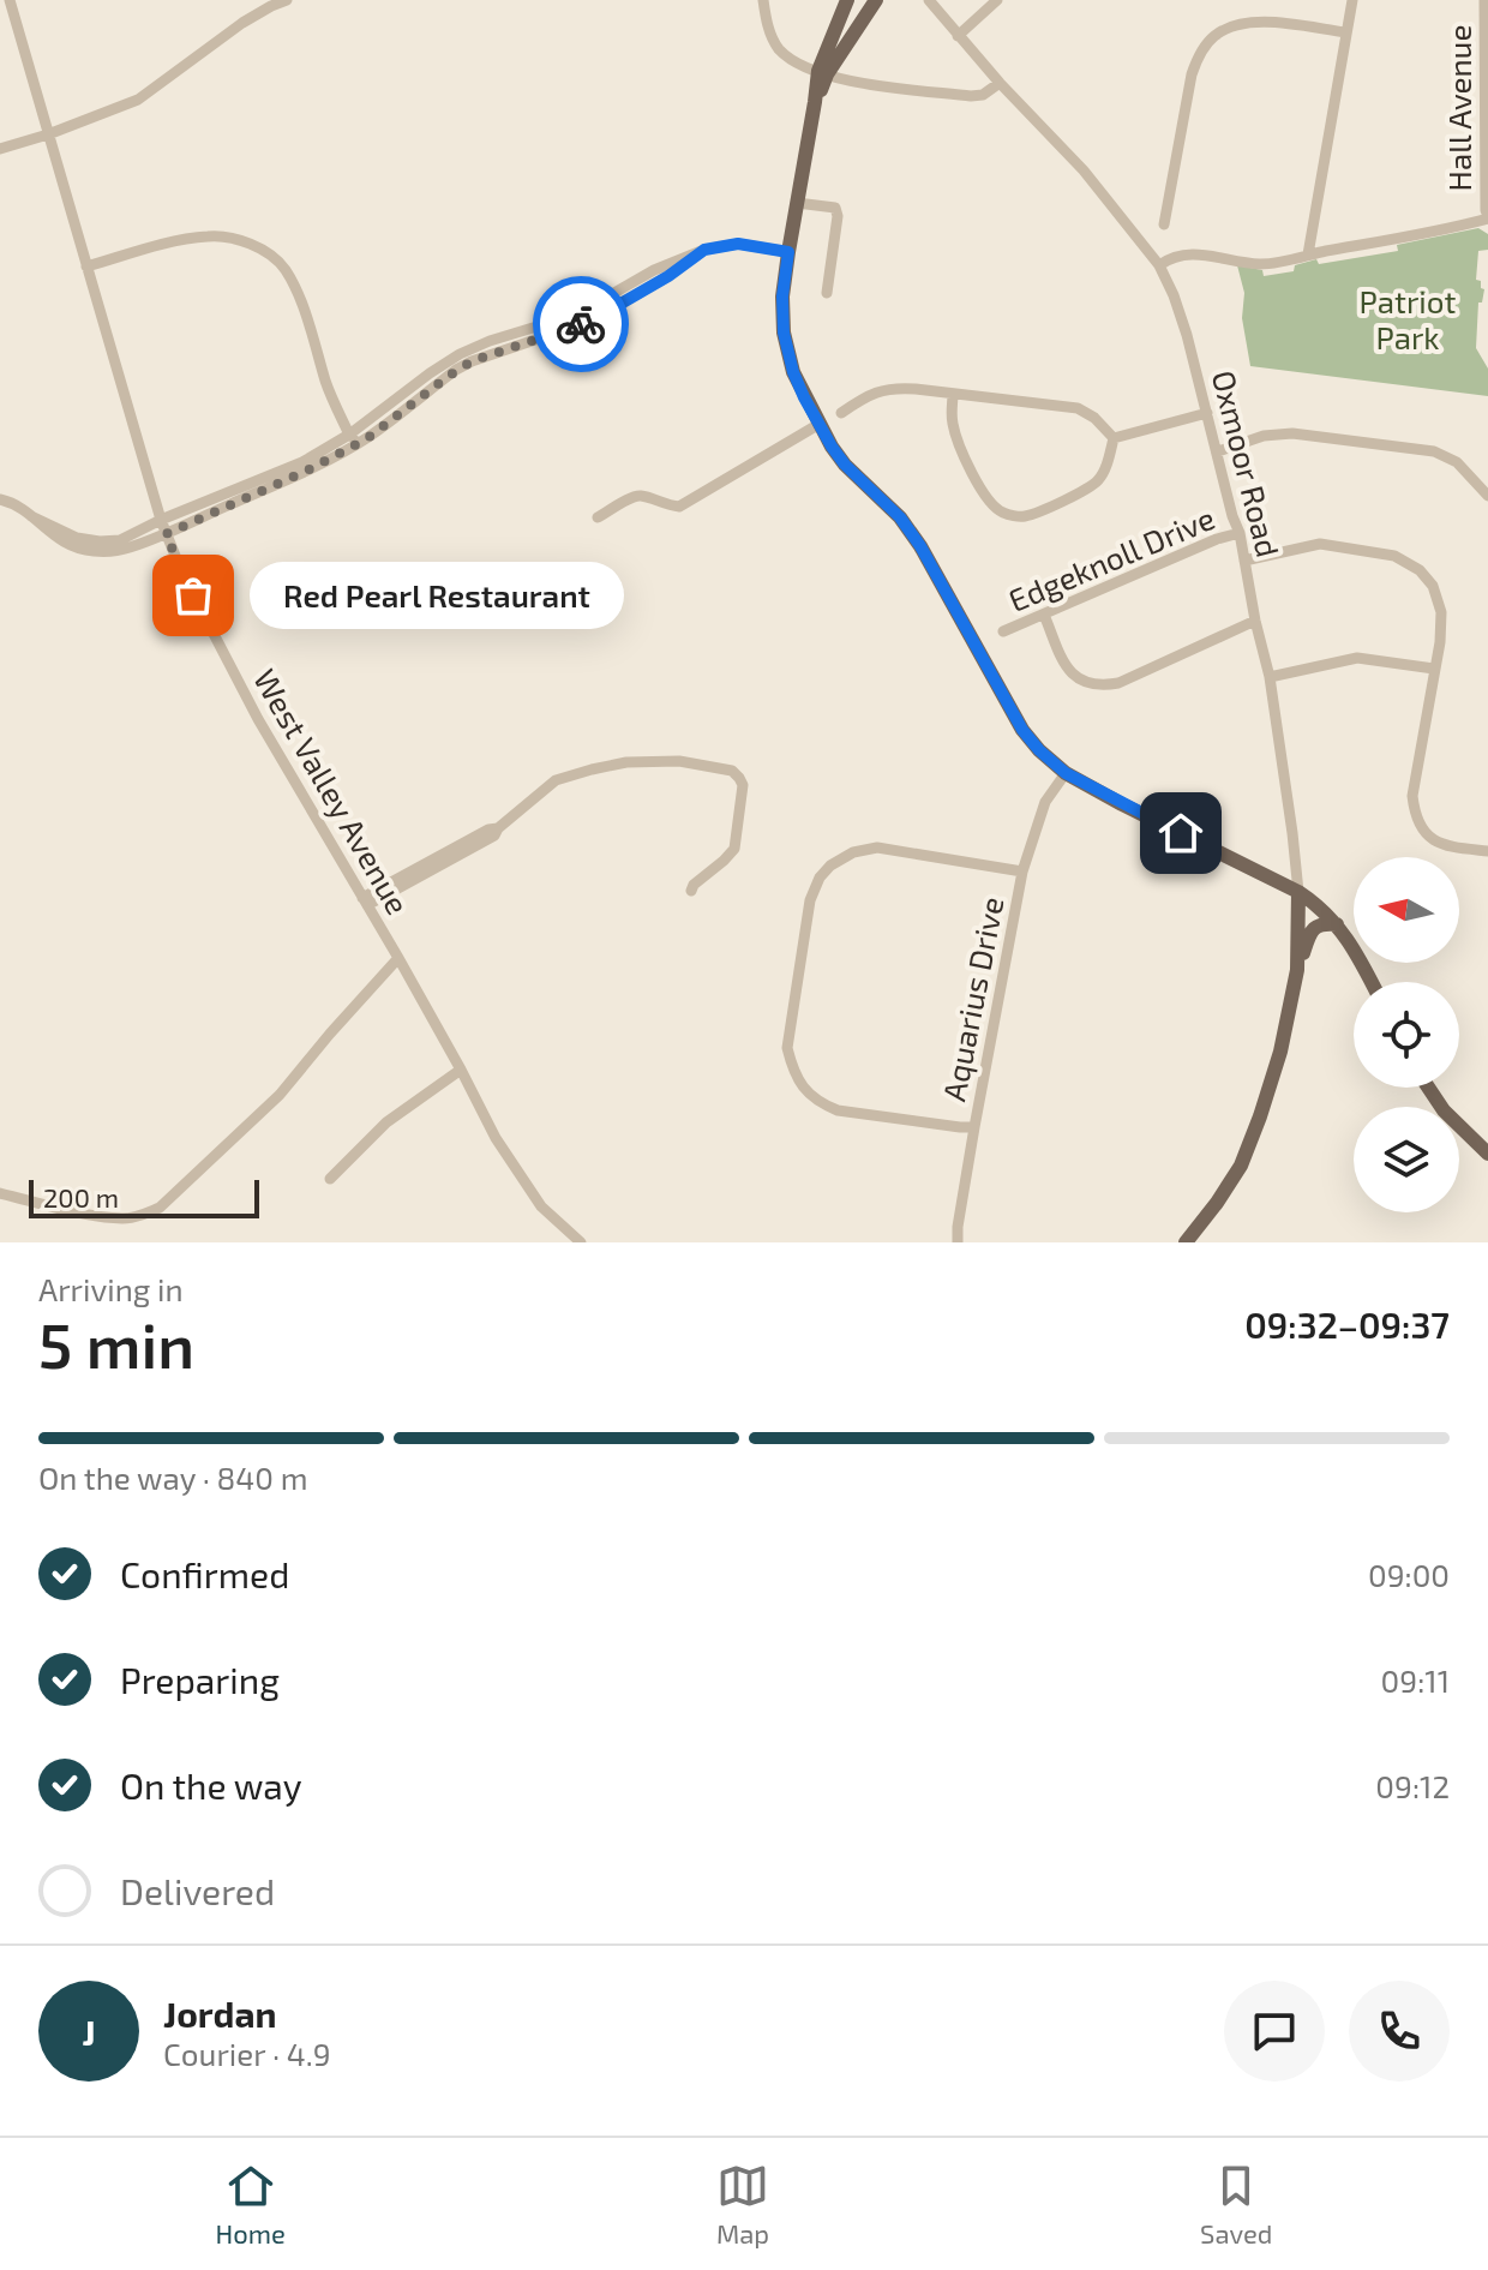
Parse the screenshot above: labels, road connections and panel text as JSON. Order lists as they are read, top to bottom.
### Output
{
  "streets": {
    "street": [
      "Hall Avenue",
      "Oxmoor Road",
      "Edgeknoll Drive",
      "West Valley Avenue",
      "Aquarius Drive"
    ]
  },
  "crossings": [
    ["Oxmoor Road", "Edgeknoll Drive"]
  ],
  "parks": ["Patriot Park"],
  "places": ["Red Pearl Restaurant"],
  "scale_bar": "200 m",
  "north": "left",
  "page": {
    "bubble": "Red Pearl Restaurant",
    "scale": "200 m",
    "heading": ["5 min", "Arriving in", "09:32–09:37"],
    "panel": ["Jordan", "Courier · 4.9"],
    "bar": "On the way · 840 m",
    "list": [
      ["Confirmed", "09:00"],
      ["Preparing", "09:11"],
      ["On the way", "09:12"],
      "Delivered"
    ],
    "round": "J",
    "tabs": ["Home", "Map", "Saved"]
  }
}
